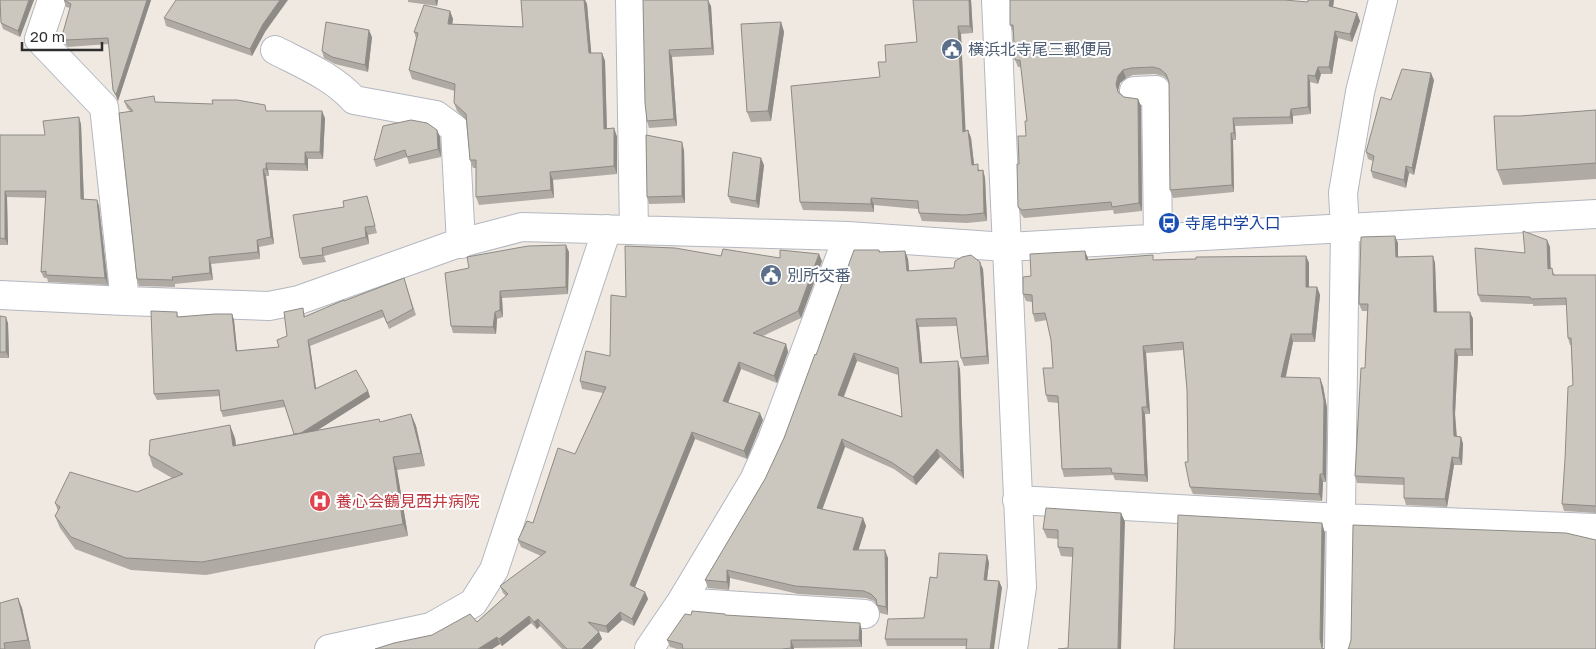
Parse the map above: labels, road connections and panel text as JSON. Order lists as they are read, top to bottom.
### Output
{
  "places": {
    "public building": ["横浜北寺尾三郵便局", "別所交番"],
    "bus stop": ["寺尾中学入口"],
    "hospital": ["養心会鶴見西井病院"]
  },
  "scale_bar": "20 m"
}
